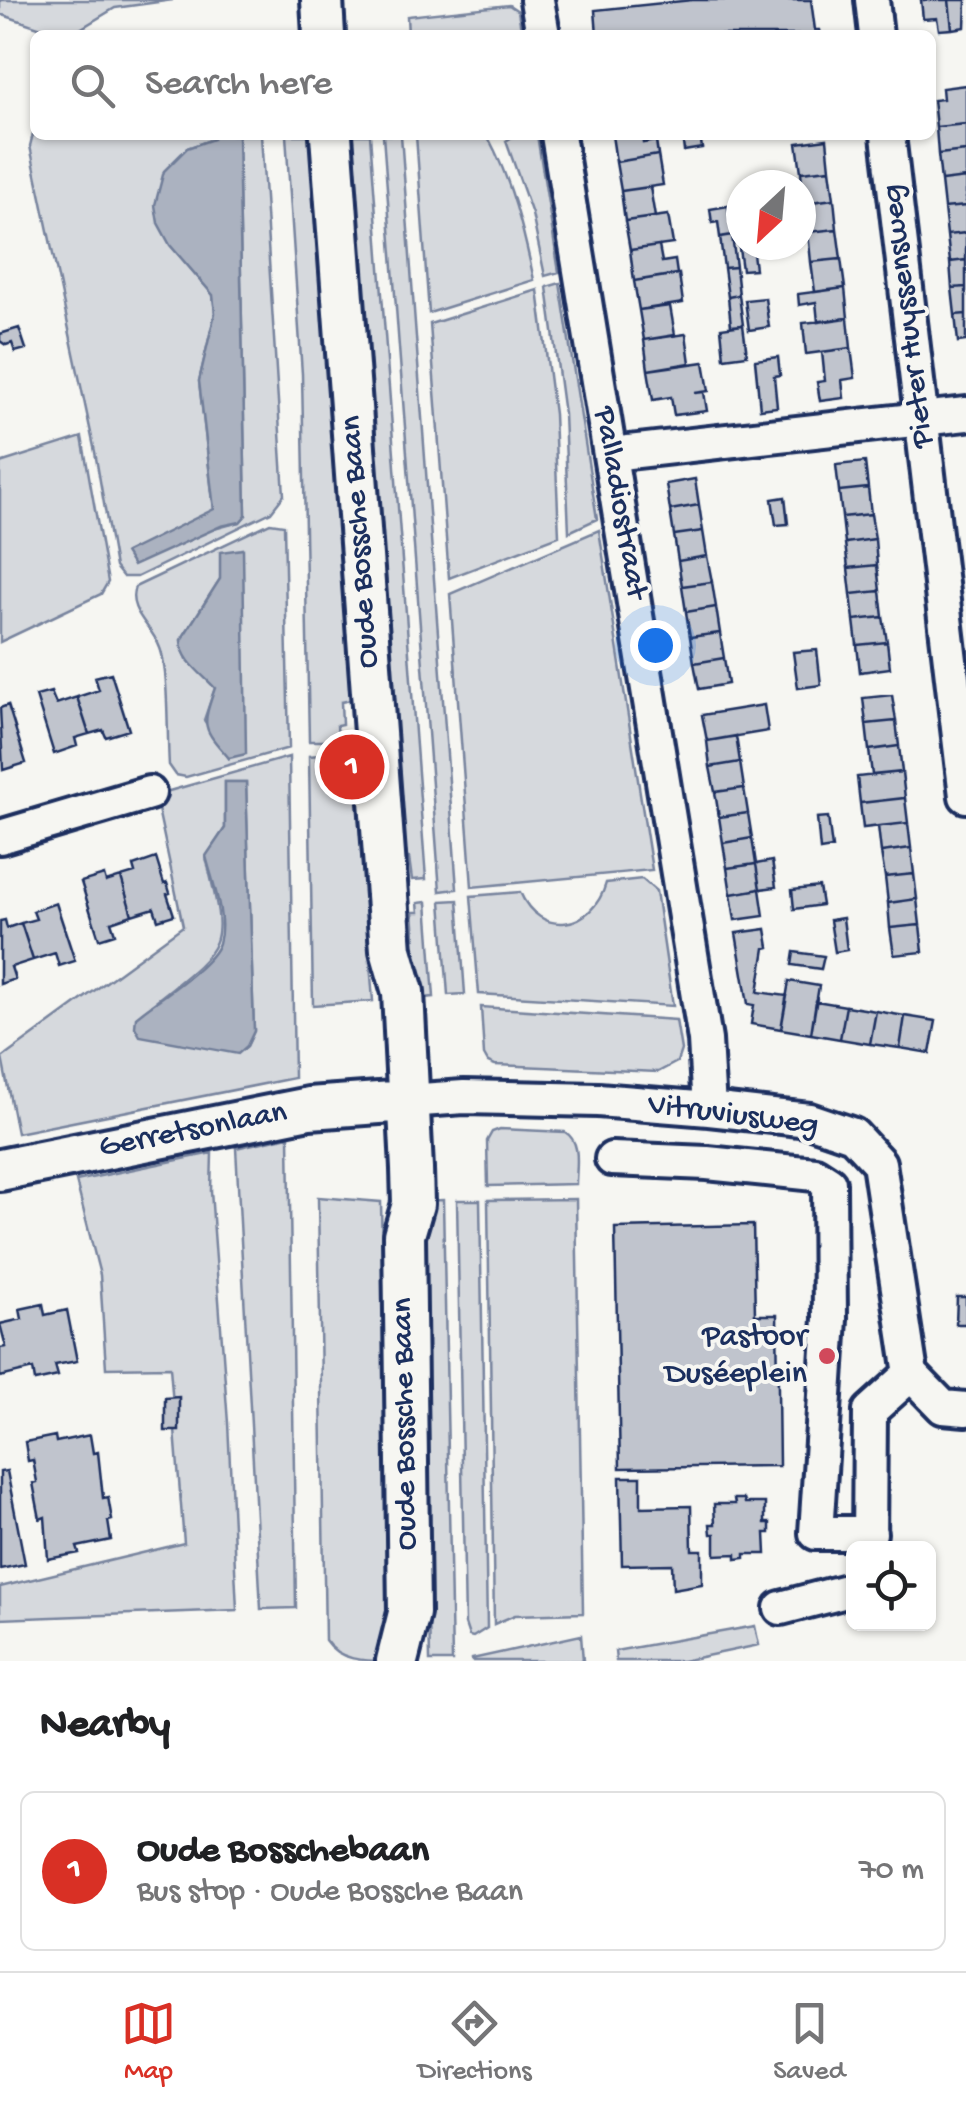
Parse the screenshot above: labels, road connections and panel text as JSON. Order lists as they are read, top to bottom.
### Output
{
  "streets": {
    "street": [
      "Pieter Huyssensweg",
      "Palladiostraat",
      "Oude Bossche Baan",
      "Vitruviusweg",
      "Gerretsonlaan"
    ]
  },
  "crossings": [
    ["Palladiostraat", "Vitruviusweg"],
    ["Oude Bossche Baan", "Vitruviusweg"],
    ["Oude Bossche Baan", "Gerretsonlaan"],
    ["Vitruviusweg", "Gerretsonlaan"]
  ],
  "places": ["Pastoor Duséeplein"],
  "north": "bottom left",
  "page": {
    "search": "Search here",
    "pins": "1",
    "heading": "Nearby",
    "list": [
      {
        "mark": "1",
        "name": "Oude Bosschebaan",
        "note": "Bus stop · Oude Bossche Baan",
        "value": "70 m"
      }
    ],
    "nav": ["Map", "Directions", "Saved"]
  }
}
